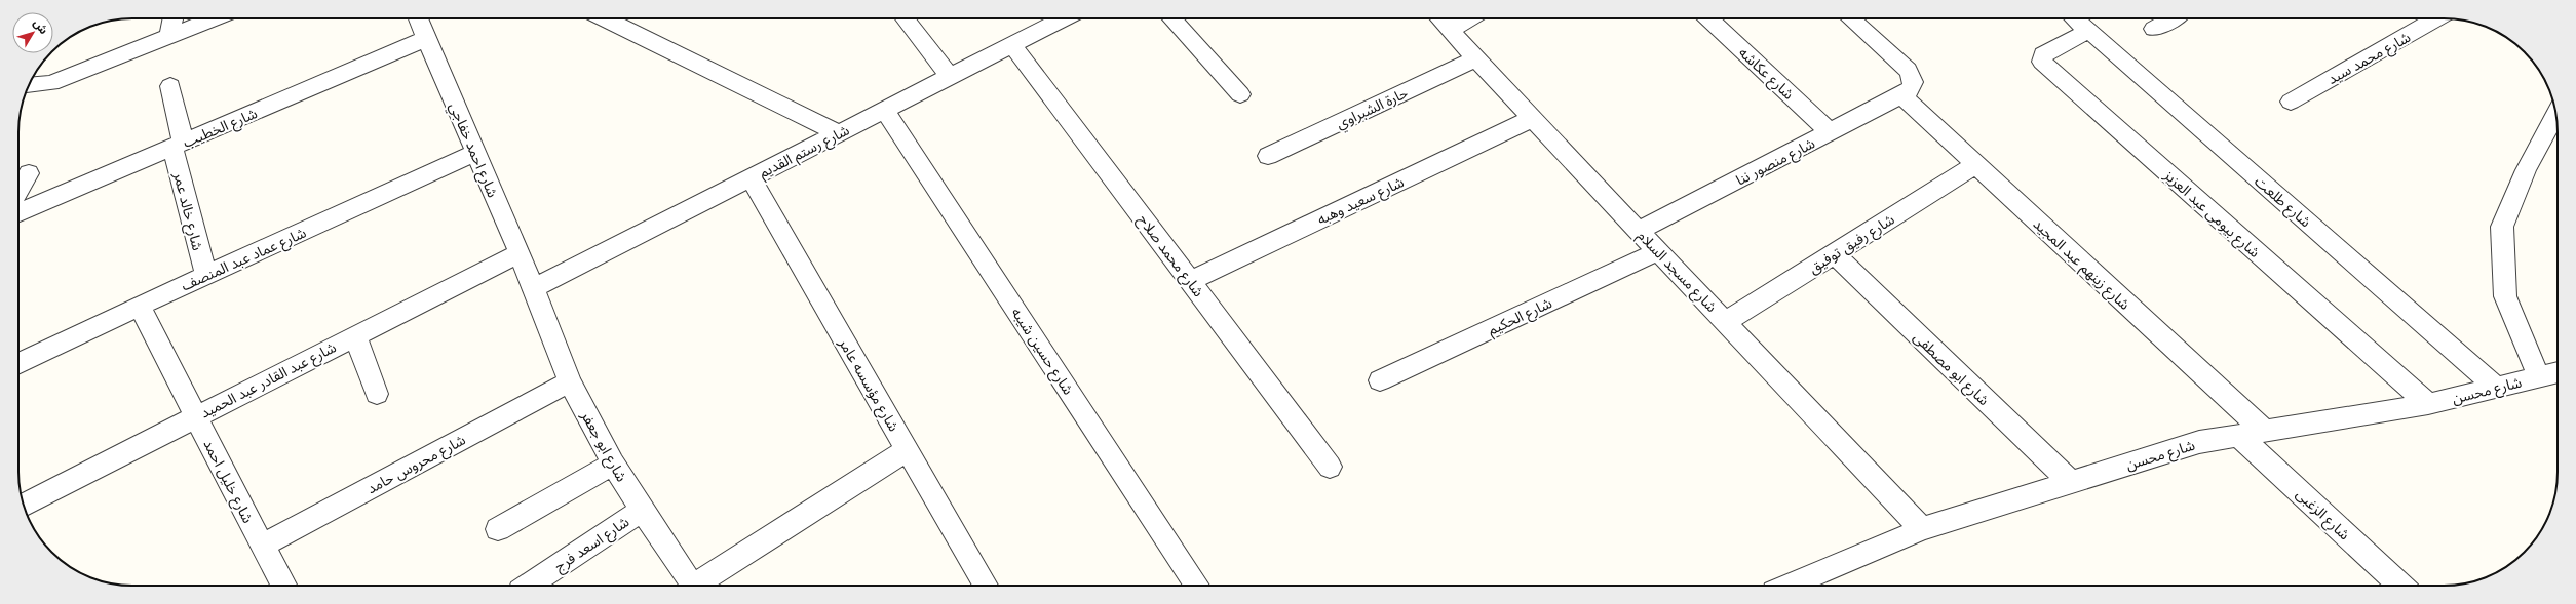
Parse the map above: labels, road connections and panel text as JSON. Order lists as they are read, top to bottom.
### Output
{
  "streets": {
    "street": [
      "شارع محمد سيد",
      "شارع عكاشه",
      "حارة الشبراوي",
      "شارع الخطيب",
      "شارع احمد خفاجي",
      "شارع رستم القديم",
      "شارع منصور ننا",
      "شارع سعيد وهبه",
      "شارع طلعت",
      "شارع خالد عمر",
      "شارع بيومى عبد العزيز",
      "شارع رفيق توفيق",
      "شارع محمد صلاح",
      "شارع عماد عبد المنصف",
      "شارع زينهم عبد المجيد",
      "شارع مسجد السلام",
      "شارع الحكيم",
      "شارع حسين شيبه",
      "شارع ابو مصطفى",
      "شارع عبد القادر عبد الحميد",
      "شارع مؤسسه عامر",
      "شارع محسن",
      "شارع ابو جعفر",
      "شارع محروس حامد",
      "شارع خليل احمد",
      "شارع الزغبى",
      "شارع اسعد فرج"
    ]
  },
  "crossings": [
    ["شارع عكاشه", "شارع منصور ننا"],
    ["حارة الشبراوي", "شارع مسجد السلام"],
    ["شارع الخطيب", "شارع احمد خفاجي"],
    ["شارع الخطيب", "شارع خالد عمر"],
    ["شارع احمد خفاجي", "شارع رستم القديم"],
    ["شارع احمد خفاجي", "شارع عماد عبد المنصف"],
    ["شارع احمد خفاجي", "شارع عبد القادر عبد الحميد"],
    ["شارع احمد خفاجي", "شارع ابو جعفر"],
    ["شارع رستم القديم", "شارع محمد صلاح"],
    ["شارع رستم القديم", "شارع حسين شيبه"],
    ["شارع رستم القديم", "شارع مؤسسه عامر"],
    ["شارع رستم القديم", "شارع ابو جعفر"],
    ["شارع منصور ننا", "شارع زينهم عبد المجيد"],
    ["شارع منصور ننا", "شارع مسجد السلام"],
    ["شارع سعيد وهبه", "شارع محمد صلاح"],
    ["شارع سعيد وهبه", "شارع مسجد السلام"],
    ["شارع طلعت", "شارع بيومى عبد العزيز"],
    ["شارع طلعت", "شارع محسن"],
    ["شارع خالد عمر", "شارع عماد عبد المنصف"],
    ["شارع بيومى عبد العزيز", "شارع محسن"],
    ["شارع رفيق توفيق", "شارع زينهم عبد المجيد"],
    ["شارع رفيق توفيق", "شارع مسجد السلام"],
    ["شارع رفيق توفيق", "شارع ابو مصطفى"],
    ["شارع عماد عبد المنصف", "شارع خليل احمد"],
    ["شارع زينهم عبد المجيد", "شارع محسن"],
    ["شارع مسجد السلام", "شارع الحكيم"],
    ["شارع مسجد السلام", "شارع محسن"],
    ["شارع ابو مصطفى", "شارع محسن"],
    ["شارع عبد القادر عبد الحميد", "شارع خليل احمد"],
    ["شارع محسن", "شارع الزغبى"],
    ["شارع ابو جعفر", "شارع محروس حامد"],
    ["شارع ابو جعفر", "شارع اسعد فرج"],
    ["شارع محروس حامد", "شارع خليل احمد"]
  ],
  "north": "top right"
}
